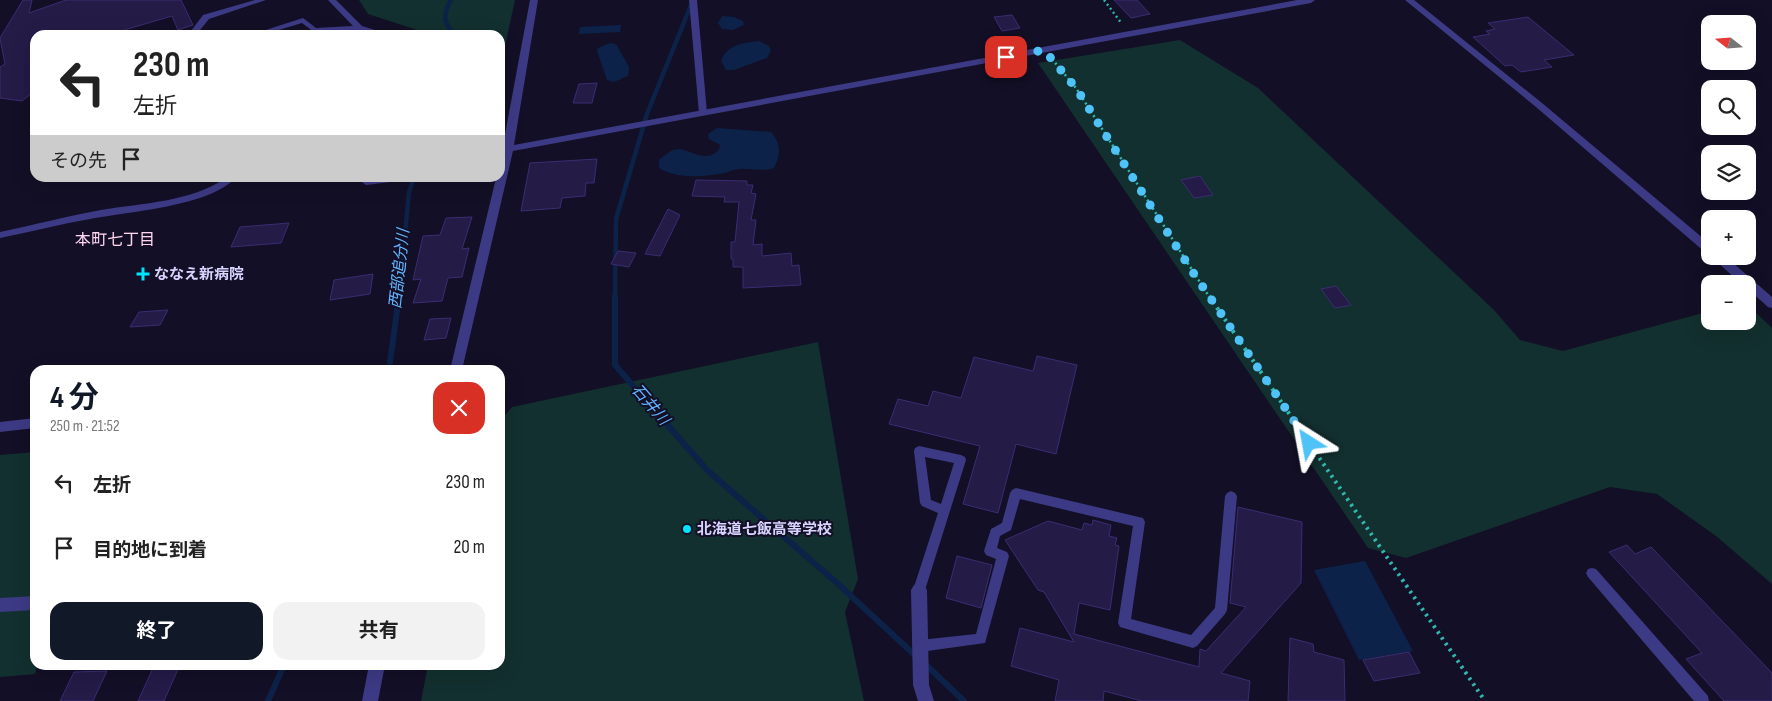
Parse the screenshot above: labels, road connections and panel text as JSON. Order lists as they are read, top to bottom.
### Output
{
  "districts": ["本町七丁目"],
  "water": ["西部追分川", "石井川"],
  "places": {
    "health": ["ななえ新病院"],
    "other": ["北海道七飯高等学校"]
  },
  "north": "left",
  "page": {
    "map_buttons": ["+", "−"],
    "turn": ["230 m", "左折"],
    "then": "その先",
    "heading": ["4 分", "250 m · 21:52"],
    "list": [
      {
        "name": "左折",
        "value": "230 m"
      },
      {
        "name": "目的地に到着",
        "value": "20 m"
      }
    ],
    "buttons": ["終了", "共有"]
  }
}
